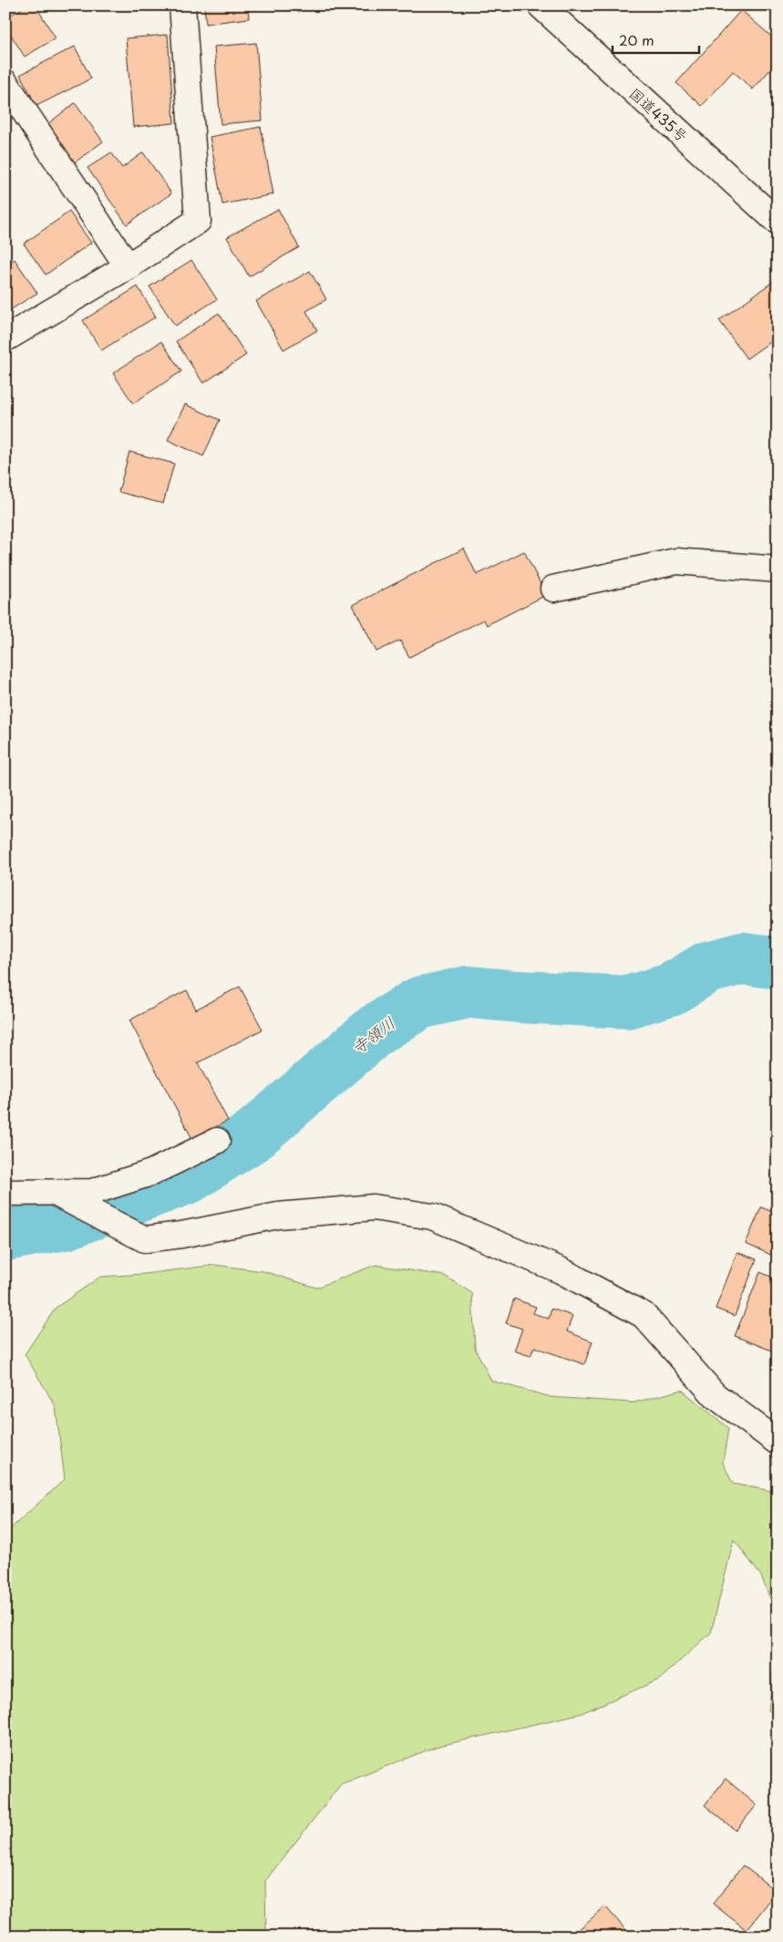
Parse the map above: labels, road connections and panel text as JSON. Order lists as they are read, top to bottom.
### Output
{
  "streets": {
    "main road": ["国道435号"]
  },
  "water": ["寺領川"],
  "scale_bar": "20 m"
}
